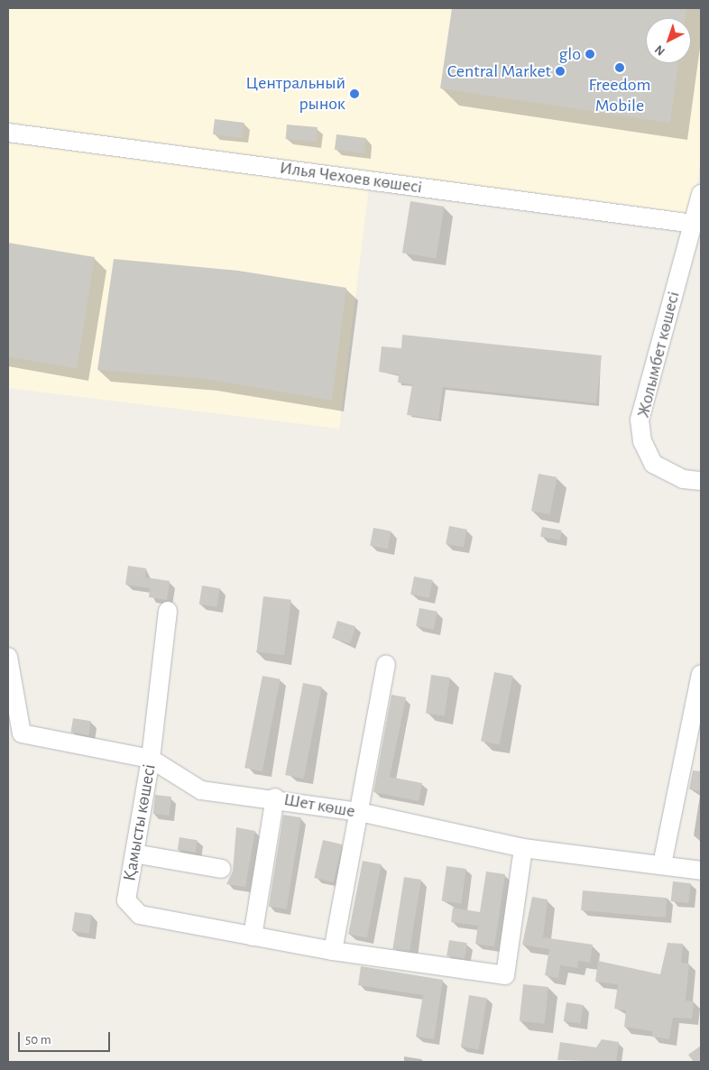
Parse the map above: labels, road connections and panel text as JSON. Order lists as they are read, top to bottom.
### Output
{
  "streets": {
    "street": [
      "Илья Чехоев көшесі",
      "Жолымбет көшесі",
      "Шет көше",
      "Қамысты көшесі"
    ]
  },
  "crossings": [
    ["Илья Чехоев көшесі", "Жолымбет көшесі"],
    ["Шет көше", "Қамысты көшесі"]
  ],
  "places": [
    "glo",
    "Freedom Mobile",
    "Central Market",
    "Центральный рынок"
  ],
  "scale_bar": "50 m",
  "north": "bottom left"
}
